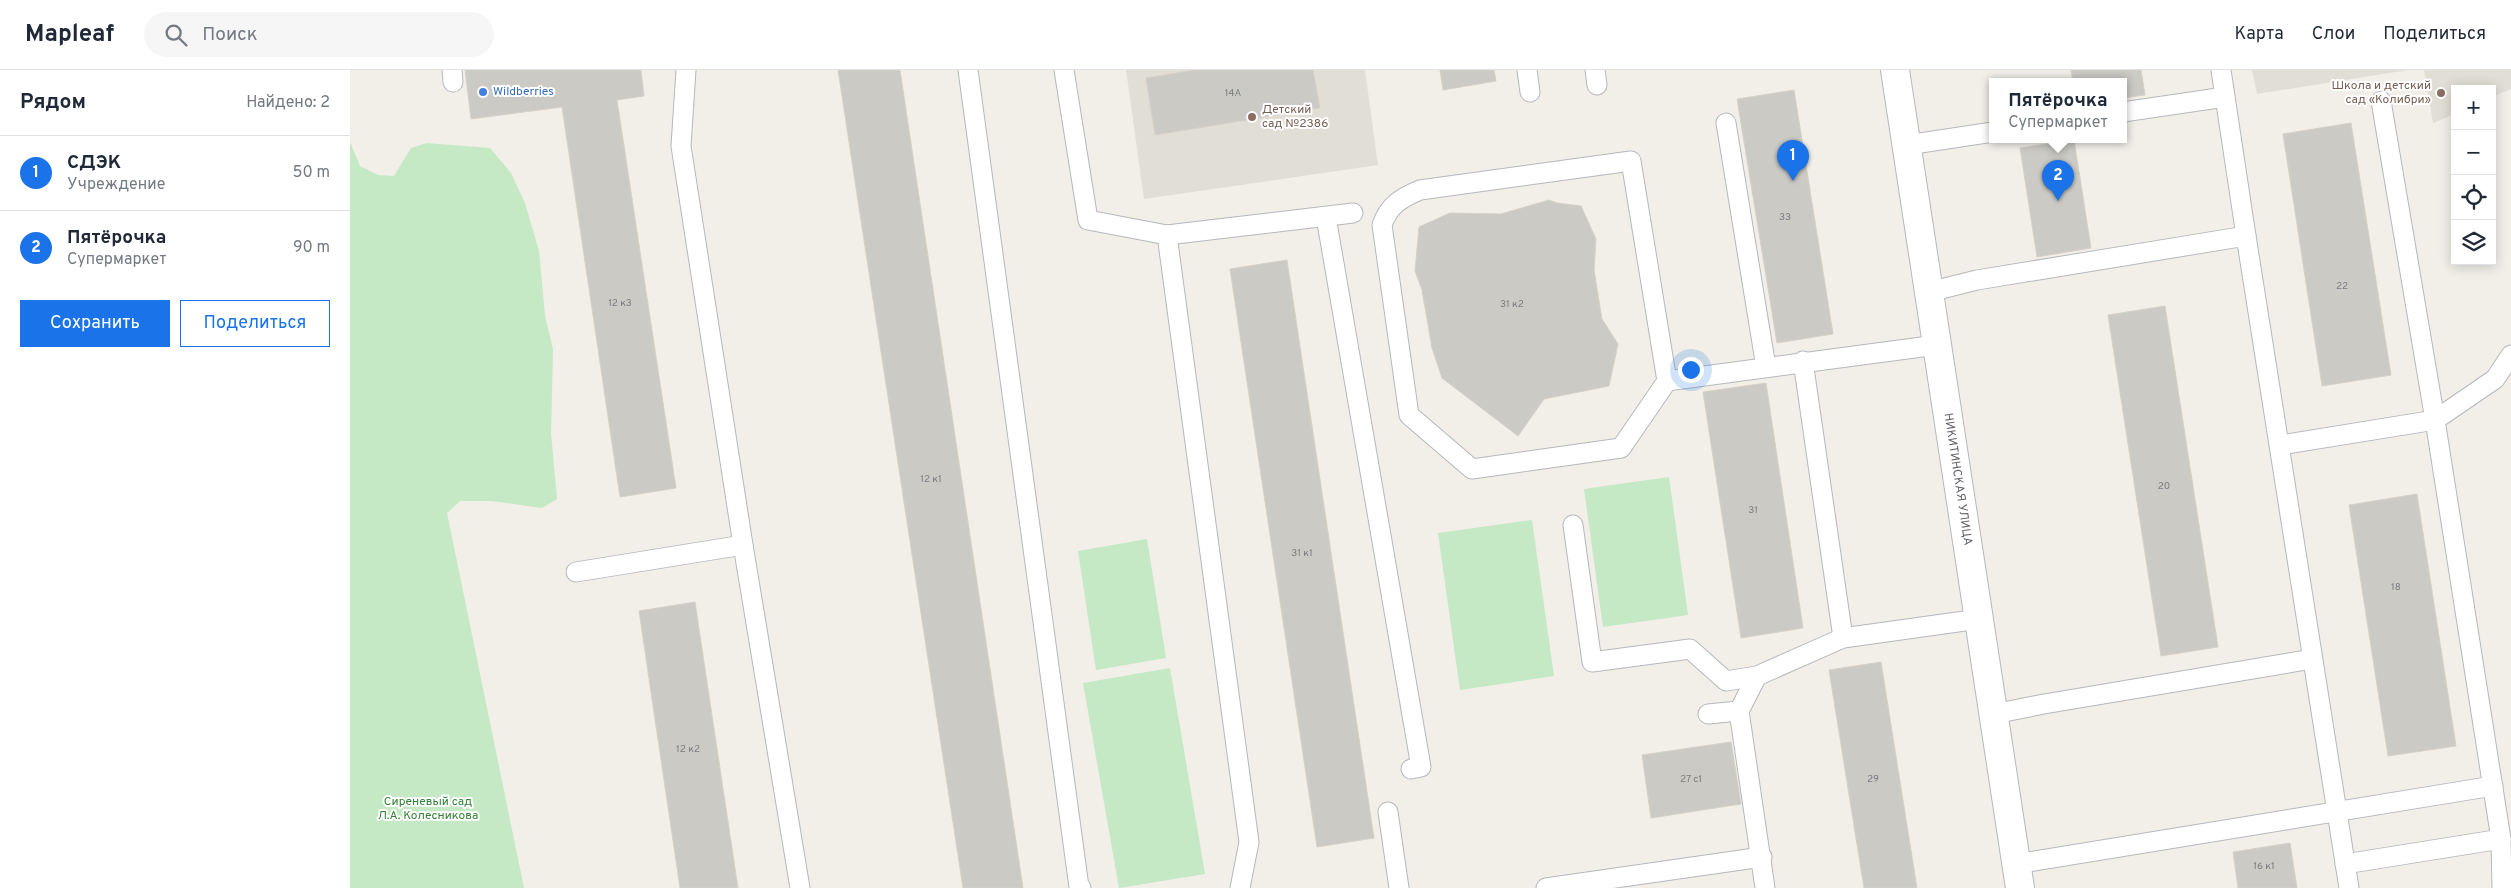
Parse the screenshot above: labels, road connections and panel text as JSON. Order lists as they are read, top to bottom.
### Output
{
  "streets": {
    "street": ["НИКИТИНСКАЯ УЛИЦА"]
  },
  "parks": ["Сиреневый сад Л.А. Колесникова"],
  "places": ["Wildberries", "Школа и детский сад «Колибри»", "Детский сад №2386"],
  "house_numbers": [
    "14А",
    "33",
    "22",
    "12 к3",
    "31 к2",
    "12 к1",
    "20",
    "31",
    "31 к1",
    "18",
    "12 к2",
    "27 c1",
    "29",
    "16 к1"
  ],
  "page": {
    "header": "Mapleaf",
    "search": "Поиск",
    "nav": ["Карта", "Слои", "Поделиться"],
    "heading": ["Рядом", "Найдено: 2"],
    "popup": ["Пятёрочка", "Супермаркет"],
    "map_buttons": ["+", "−"],
    "list": [
      {
        "mark": "1",
        "name": "СДЭК",
        "note": "Учреждение",
        "value": "50 m"
      },
      {
        "mark": "2",
        "name": "Пятёрочка",
        "note": "Супермаркет",
        "value": "90 m"
      }
    ],
    "pins": ["1", "2"],
    "buttons": ["Сохранить", "Поделиться"]
  }
}
